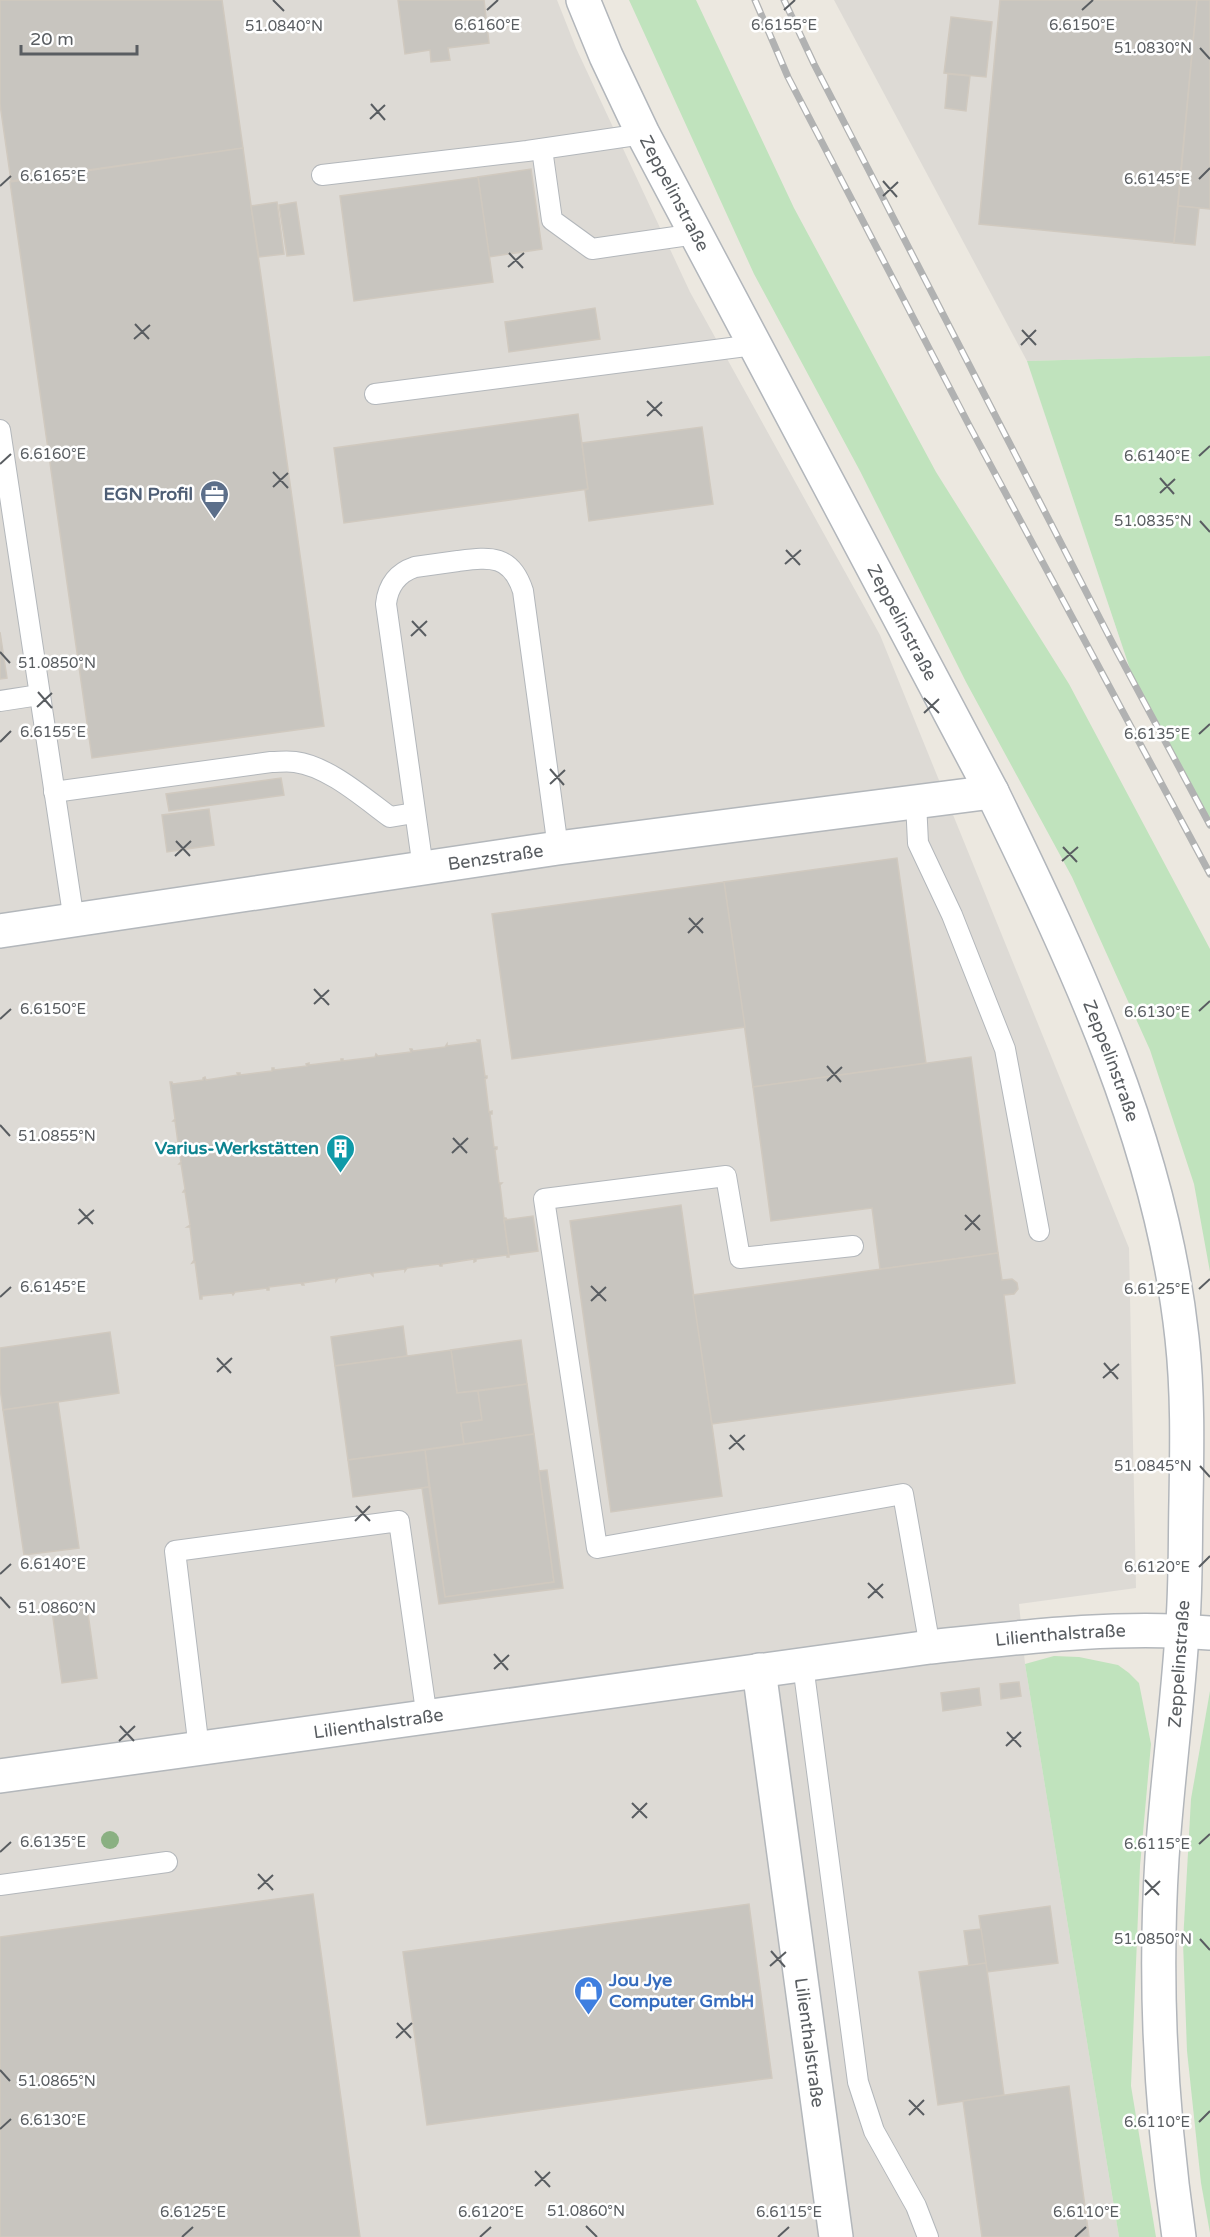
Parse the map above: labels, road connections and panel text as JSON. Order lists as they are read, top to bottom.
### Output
{
  "streets": {
    "street": ["Zeppelinstraße", "Benzstraße", "Lilienthalstraße"]
  },
  "crossings": [
    ["Zeppelinstraße", "Benzstraße"],
    ["Zeppelinstraße", "Lilienthalstraße"]
  ],
  "places": {
    "office": ["EGN Profil"],
    "building": ["Varius-Werkstätten"],
    "shop": ["Jou Jye Computer GmbH"]
  },
  "scale_bar": "20 m",
  "coordinates": [
    "6.6160°E",
    "6.6155°E",
    "6.6150°E",
    "51.0840°N",
    "51.0830°N",
    "6.6165°E",
    "6.6145°E",
    "6.6140°E",
    "51.0835°N",
    "51.0850°N",
    "6.6135°E",
    "6.6130°E",
    "51.0855°N",
    "6.6125°E",
    "51.0845°N",
    "6.6120°E",
    "51.0860°N",
    "6.6115°E",
    "51.0865°N",
    "6.6110°E"
  ]
}
